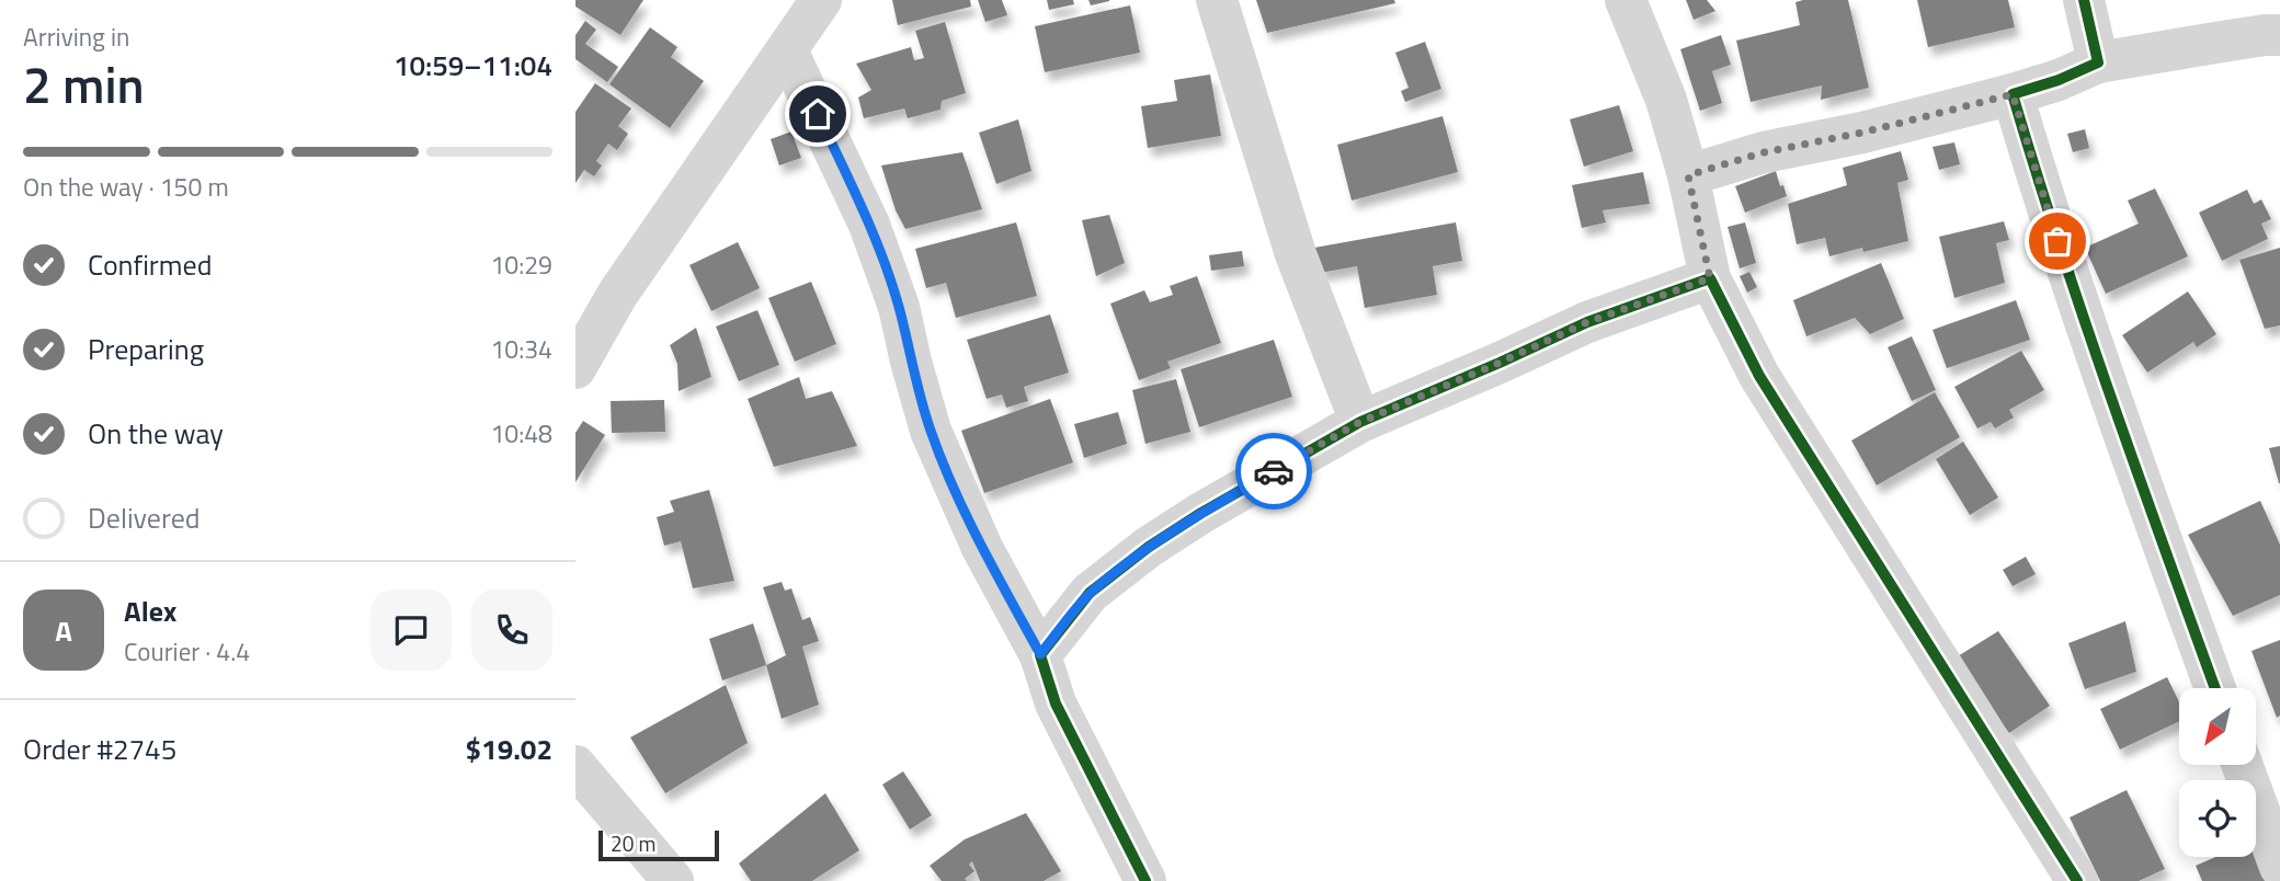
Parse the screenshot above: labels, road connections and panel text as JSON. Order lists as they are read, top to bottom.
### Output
{
  "scale_bar": "20 m",
  "north": "bottom left",
  "page": {
    "heading": ["2 min", "Arriving in", "10:59–11:04"],
    "panel": [
      "Alex",
      "Courier · 4.4",
      "Order #2745",
      "$19.02"
    ],
    "bar": "On the way · 150 m",
    "list": [
      ["Confirmed", "10:29"],
      ["Preparing", "10:34"],
      ["On the way", "10:48"],
      "Delivered"
    ],
    "round": "A",
    "scale": "20 m"
  }
}
